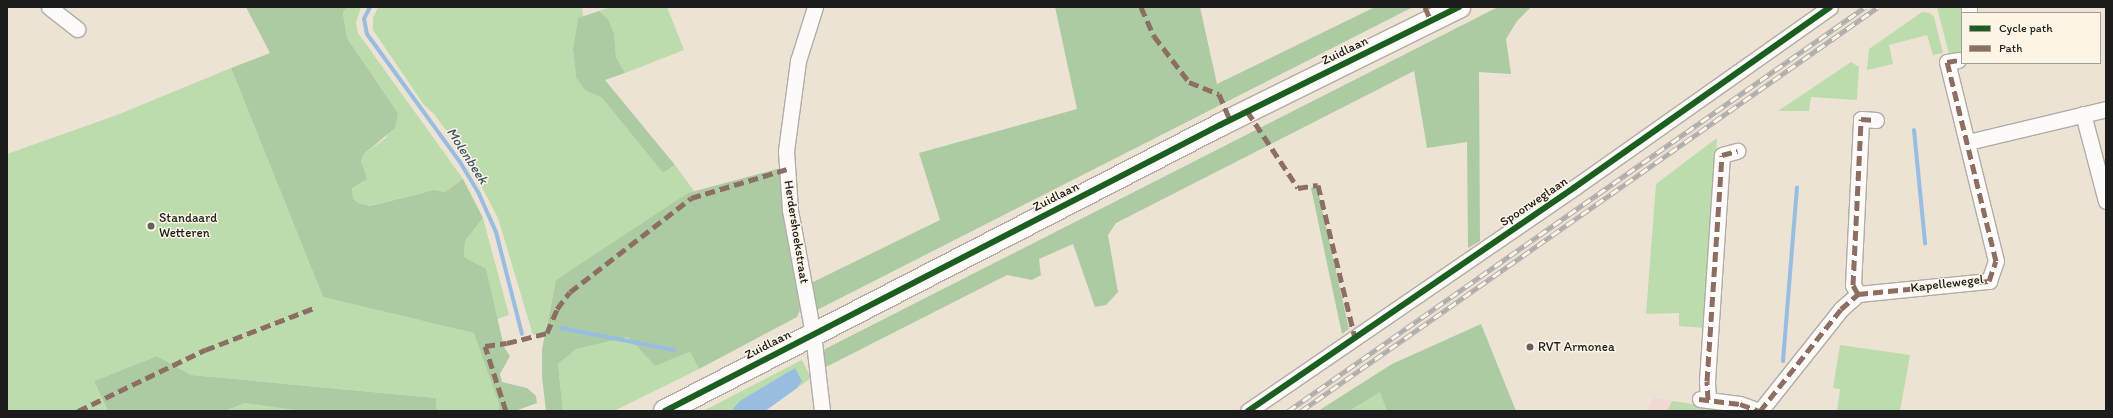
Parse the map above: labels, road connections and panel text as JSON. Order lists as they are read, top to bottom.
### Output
{
  "streets": {
    "main road": ["Zuidlaan"],
    "street": ["Spoorweglaan", "Herdershoekstraat", "Kapellewegel"]
  },
  "crossings": [
    ["Zuidlaan", "Herdershoekstraat"]
  ],
  "water": ["Molenbeek"],
  "places": ["Standaard Wetteren", "RVT Armonea"],
  "legend": ["Cycle path", "Path"]
}
